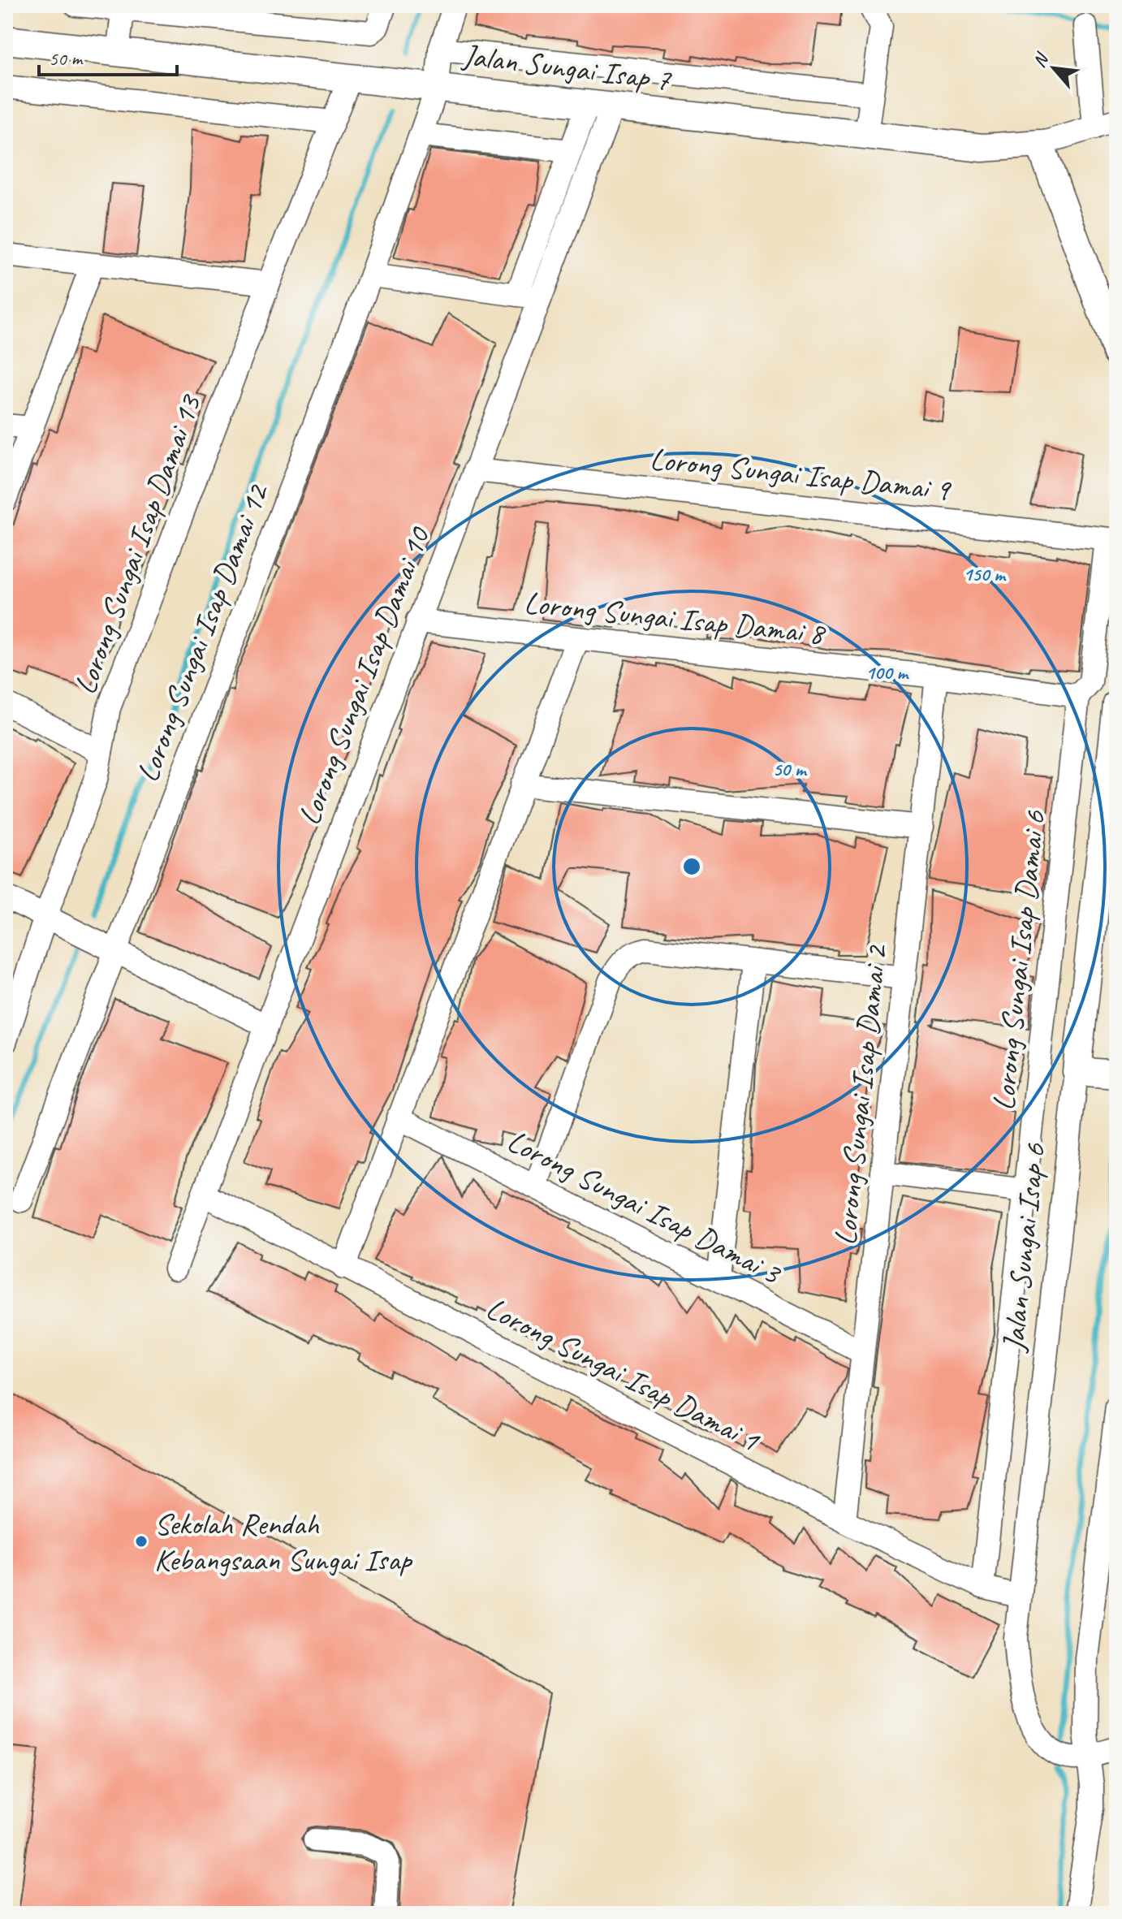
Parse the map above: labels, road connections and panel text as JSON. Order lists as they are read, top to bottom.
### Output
{
  "streets": {
    "street": [
      "Jalan Sungai Isap 7",
      "Lorong Sungai Isap Damai 9",
      "Lorong Sungai Isap Damai 13",
      "Lorong Sungai Isap Damai 8",
      "Lorong Sungai Isap Damai 12",
      "Lorong Sungai Isap Damai 10",
      "Lorong Sungai Isap Damai 6",
      "Lorong Sungai Isap Damai 2",
      "Lorong Sungai Isap Damai 3",
      "Jalan Sungai Isap 6",
      "Lorong Sungai Isap Damai 1"
    ]
  },
  "crossings": [
    ["Jalan Sungai Isap 7", "Lorong Sungai Isap Damai 13"],
    ["Jalan Sungai Isap 7", "Lorong Sungai Isap Damai 12"],
    ["Jalan Sungai Isap 7", "Lorong Sungai Isap Damai 10"],
    ["Lorong Sungai Isap Damai 9", "Lorong Sungai Isap Damai 10"],
    ["Lorong Sungai Isap Damai 9", "Lorong Sungai Isap Damai 6"],
    ["Lorong Sungai Isap Damai 8", "Lorong Sungai Isap Damai 10"],
    ["Lorong Sungai Isap Damai 8", "Lorong Sungai Isap Damai 6"],
    ["Lorong Sungai Isap Damai 8", "Lorong Sungai Isap Damai 2"],
    ["Lorong Sungai Isap Damai 10", "Lorong Sungai Isap Damai 1"],
    ["Lorong Sungai Isap Damai 6", "Lorong Sungai Isap Damai 1"],
    ["Lorong Sungai Isap Damai 2", "Lorong Sungai Isap Damai 3"],
    ["Lorong Sungai Isap Damai 2", "Lorong Sungai Isap Damai 1"],
    ["Jalan Sungai Isap 6", "Lorong Sungai Isap Damai 1"]
  ],
  "places": ["Sekolah Rendah Kebangsaan Sungai Isap"],
  "scale_bar": "50 m",
  "north": "top left",
  "rings": ["150 m", "100 m", "50 m"]
}
